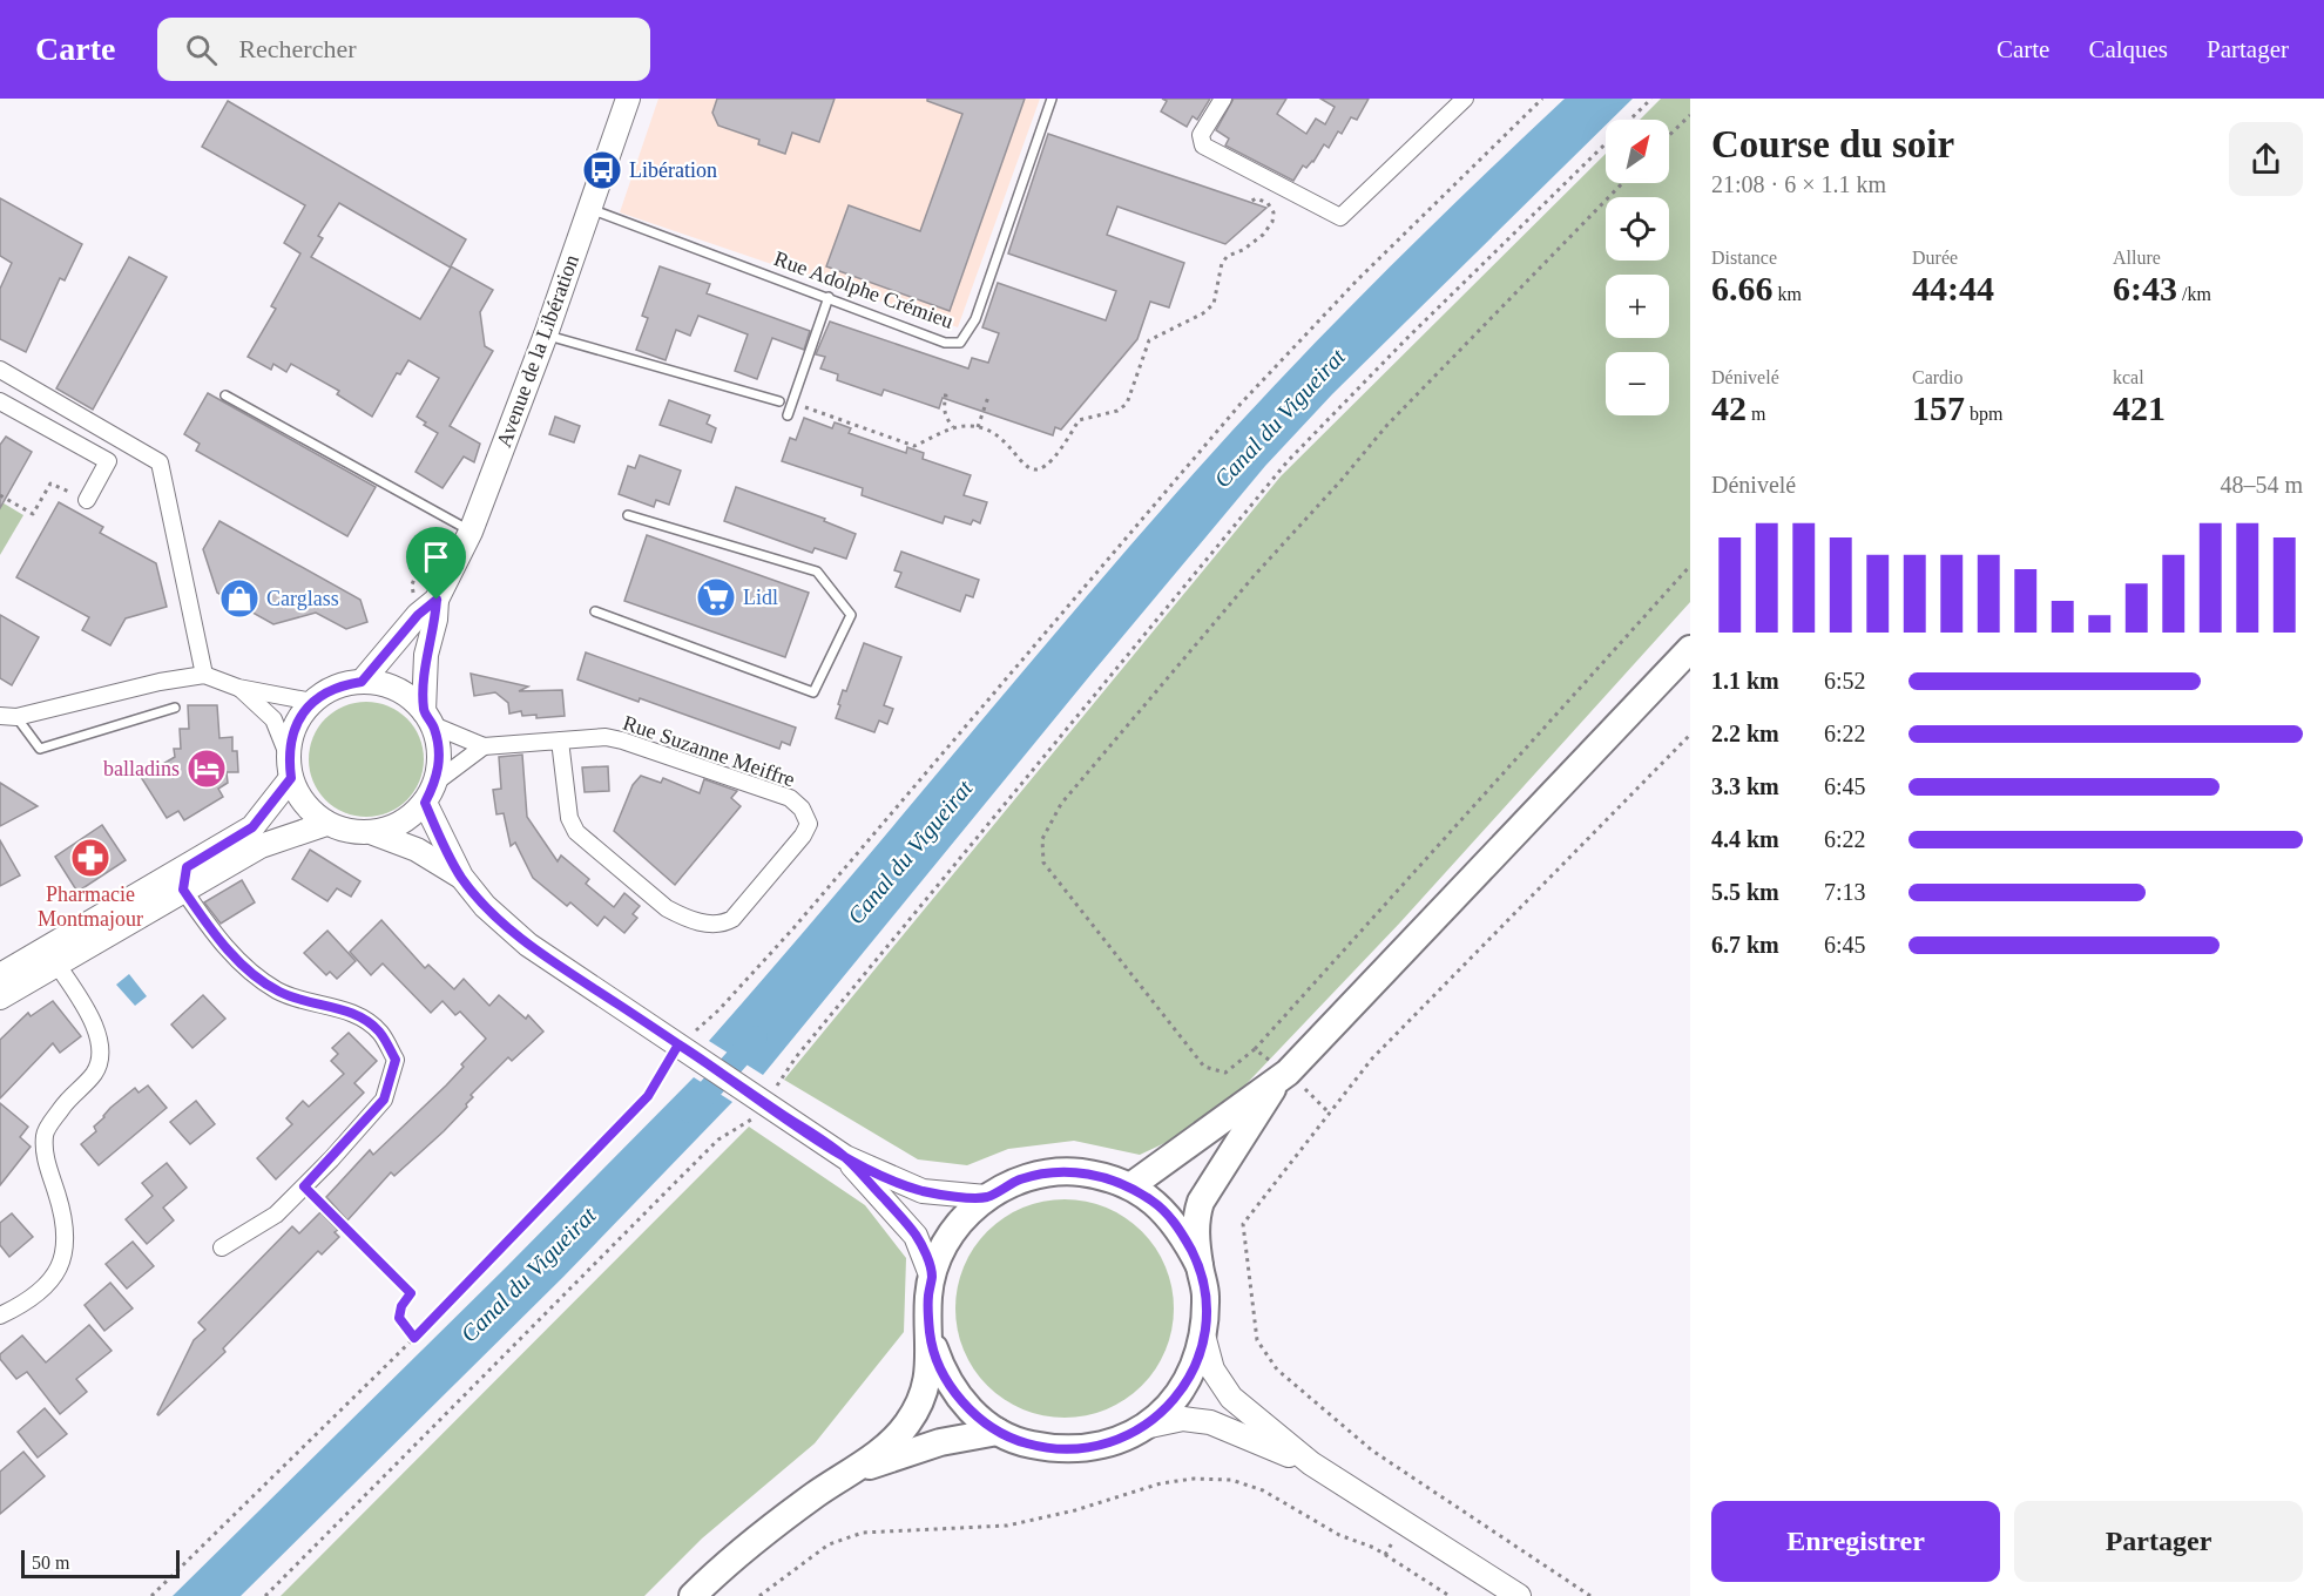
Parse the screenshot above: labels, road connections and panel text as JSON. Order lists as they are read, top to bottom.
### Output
{
  "streets": {
    "main road": ["Avenue de la Libération"],
    "street": ["Rue Suzanne Meiffre"],
    "lane": ["Rue Adolphe Crémieu"]
  },
  "crossings": [
    ["Rue Adolphe Crémieu", "Avenue de la Libération"],
    ["Avenue de la Libération", "Rue Suzanne Meiffre"]
  ],
  "water": ["Canal du Vigueirat"],
  "places": {
    "bus stop": ["Libération"],
    "supermarket": ["Lidl"],
    "shop": ["Carglass"],
    "hotel": ["balladins"],
    "pharmacy": ["Pharmacie Montmajour"]
  },
  "scale_bar": "50 m",
  "north": "top right",
  "page": {
    "header": "Carte",
    "search": "Rechercher",
    "nav": ["Carte", "Calques", "Partager"],
    "heading": ["Course du soir", "21:08 · 6 × 1.1 km"],
    "map_buttons": ["+", "−"],
    "stats": [
      ["Distance", "6.66 km"],
      ["Durée", "44:44"],
      ["Allure", "6:43 /km"],
      ["Dénivelé", "42 m"],
      ["Cardio", "157 bpm"],
      ["kcal", "421"]
    ],
    "chart": ["Dénivelé", "48–54 m"],
    "list": [
      {
        "name": "1.1 km",
        "note": "6:52"
      },
      {
        "name": "2.2 km",
        "note": "6:22"
      },
      {
        "name": "3.3 km",
        "note": "6:45"
      },
      {
        "name": "4.4 km",
        "note": "6:22"
      },
      {
        "name": "5.5 km",
        "note": "7:13"
      },
      {
        "name": "6.7 km",
        "note": "6:45"
      }
    ],
    "buttons": ["Enregistrer", "Partager"],
    "scale": "50 m"
  }
}
